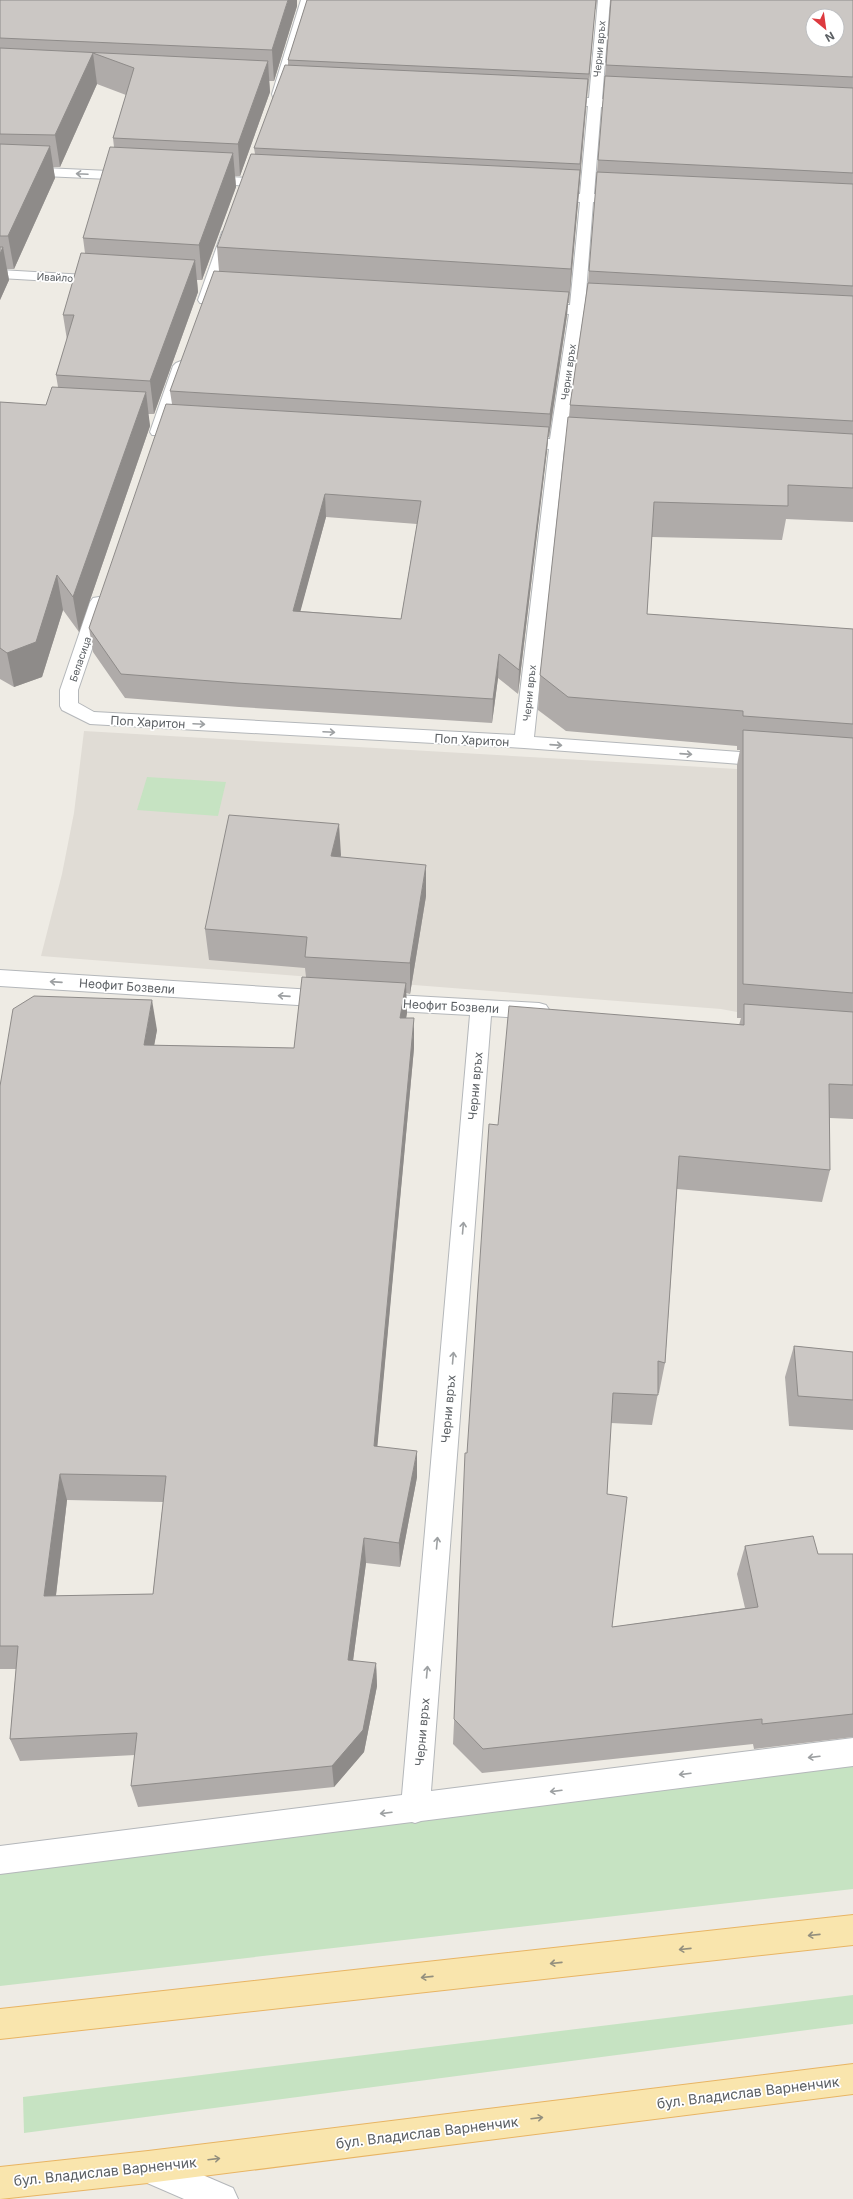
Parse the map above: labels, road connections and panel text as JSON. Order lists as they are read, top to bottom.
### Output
{
  "streets": {
    "main road": ["бул. Владислав Варненчик"],
    "street": [
      "Черни връх",
      "Ивайло",
      "Беласица",
      "Поп Харитон",
      "Неофит Бозвели"
    ]
  },
  "crossings": [
    ["Черни връх", "Поп Харитон"],
    ["Черни връх", "Неофит Бозвели"],
    ["Беласица", "Поп Харитон"]
  ],
  "one_way": ["Черни връх", "Поп Харитон", "Неофит Бозвели"],
  "north": "bottom right"
}
